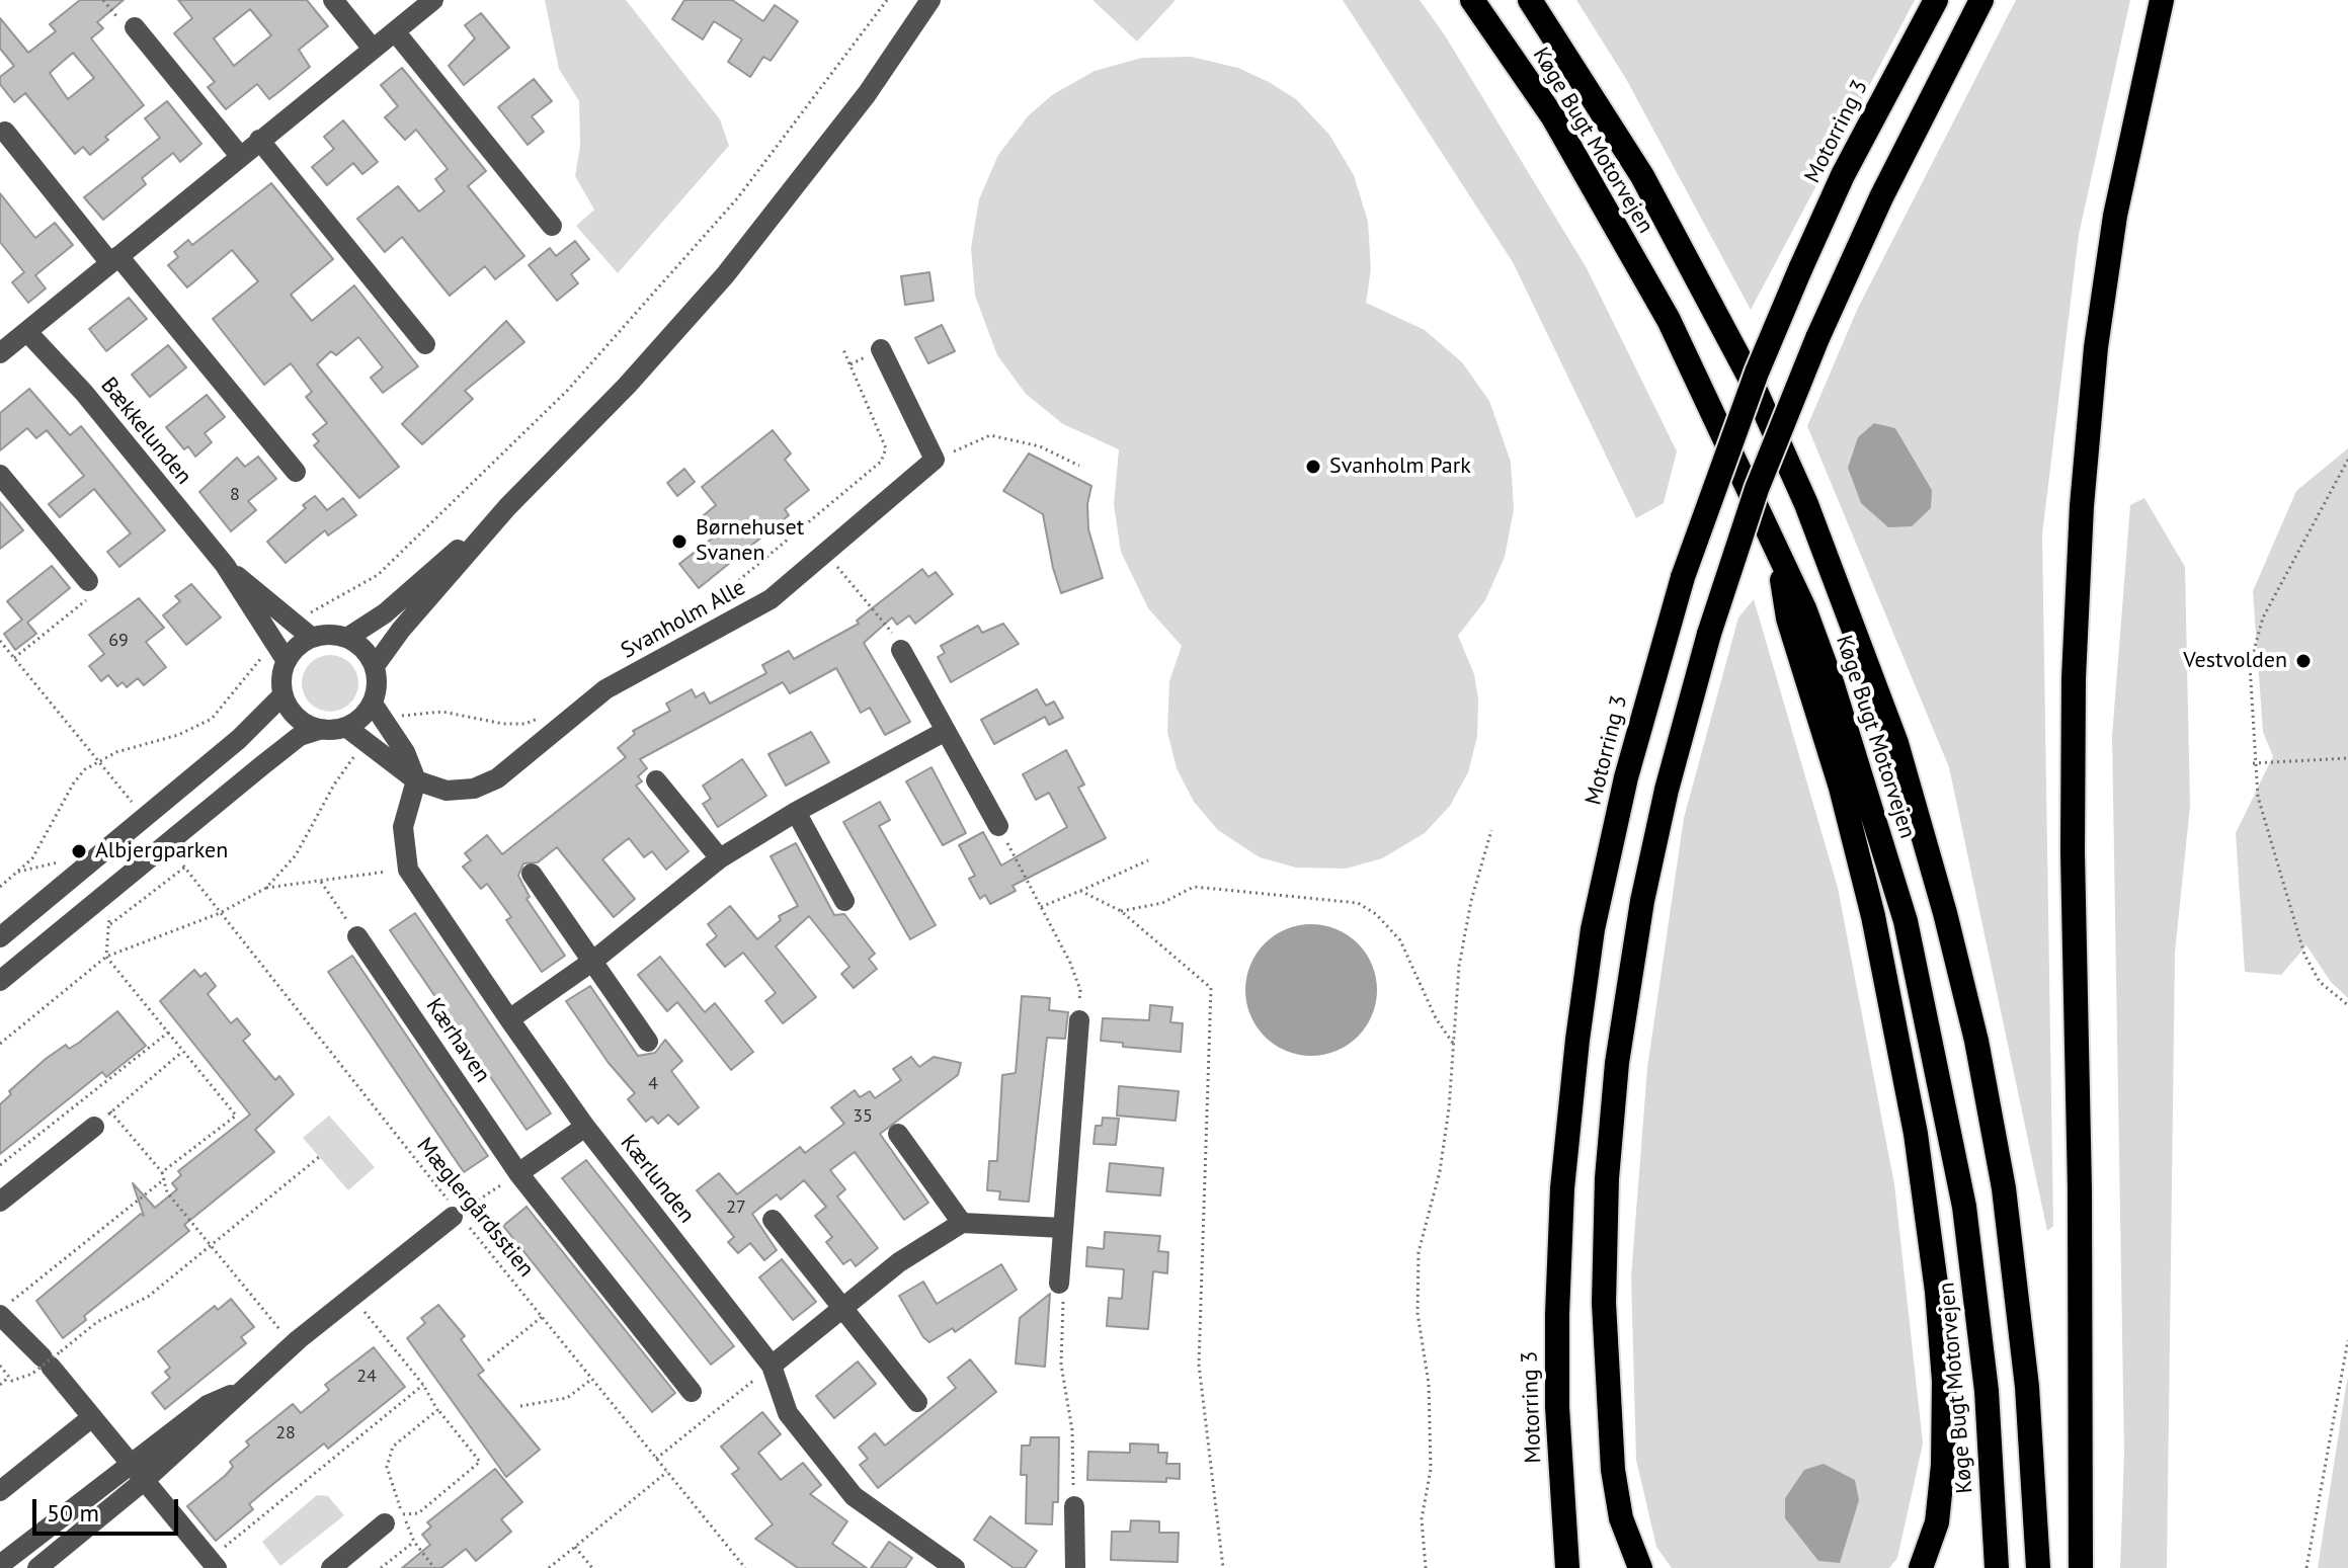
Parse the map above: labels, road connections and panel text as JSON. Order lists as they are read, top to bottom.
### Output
{
  "streets": {
    "highway": ["Motorring 3", "Køge Bugt Motorvejen"],
    "street": [
      "Bækkelunden",
      "Svanholm Alle",
      "Kærhaven",
      "Kærlunden"
    ],
    "path": ["Mæglergårdsstien"]
  },
  "crossings": [
    ["Bækkelunden", "Svanholm Alle"],
    ["Svanholm Alle", "Kærlunden"]
  ],
  "places": [
    "Svanholm Park",
    "Børnehuset Svanen",
    "Vestvolden",
    "Albjergparken"
  ],
  "house_numbers": [
    "8",
    "69",
    "4",
    "35",
    "27",
    "24",
    "28"
  ],
  "scale_bar": "50 m"
}
